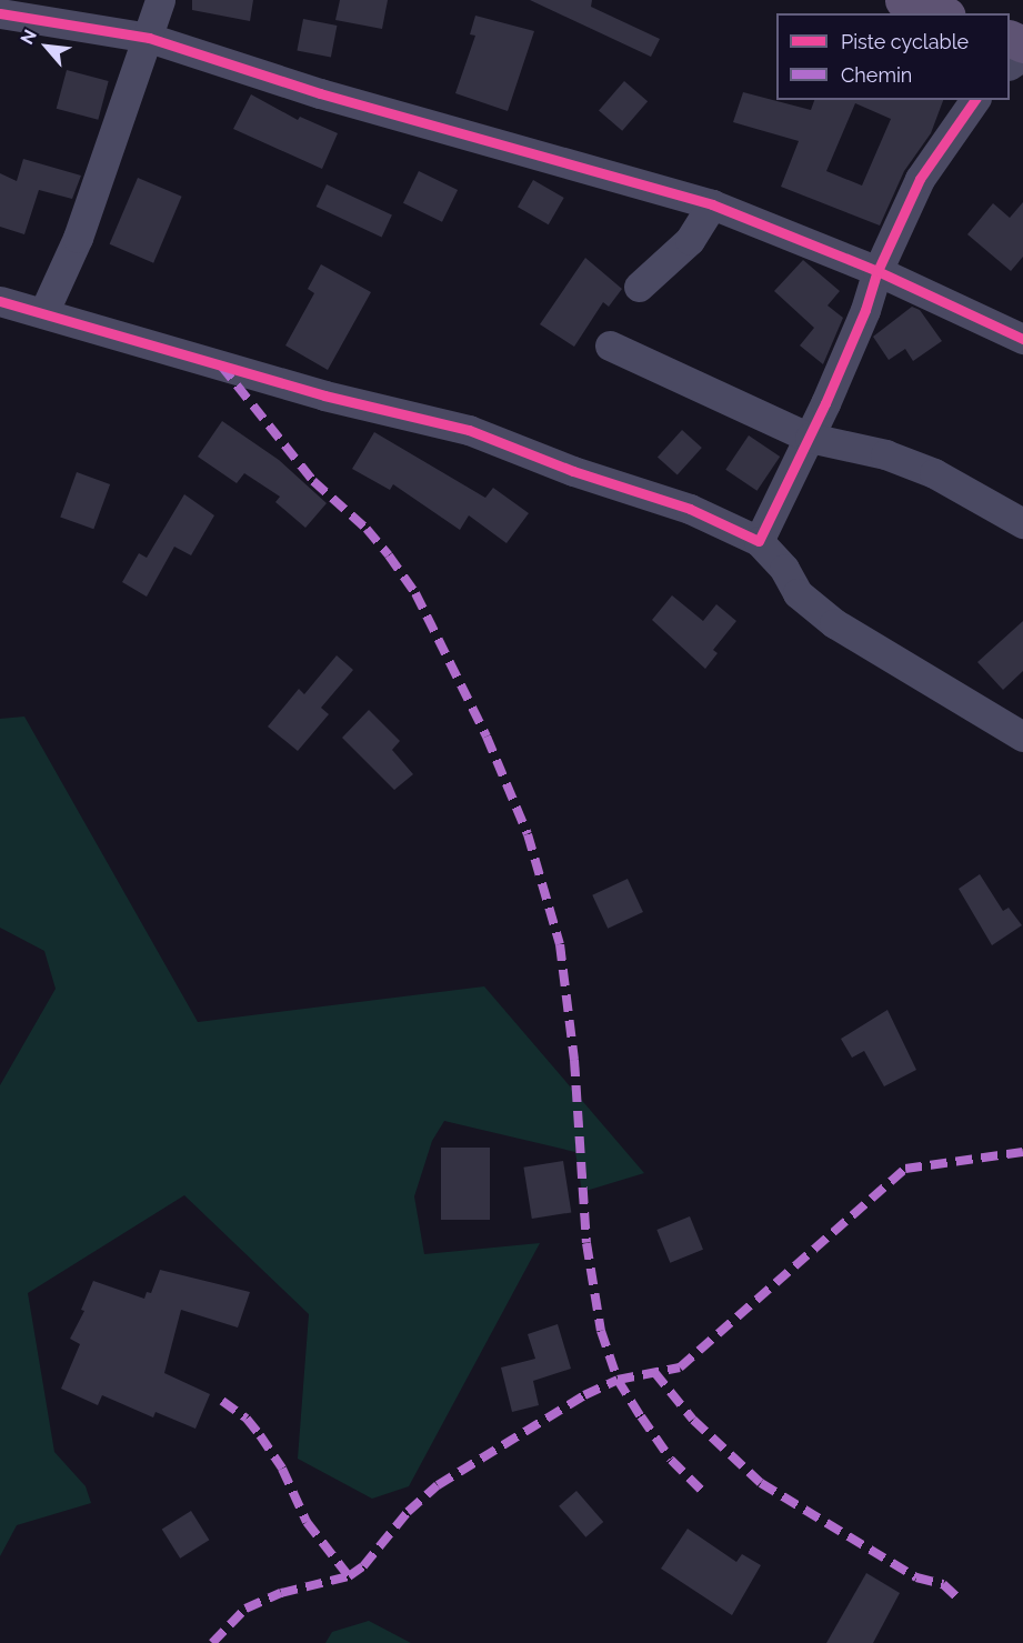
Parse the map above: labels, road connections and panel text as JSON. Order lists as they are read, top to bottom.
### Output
{
  "legend": ["Piste cyclable", "Chemin"],
  "north": "top left"
}
